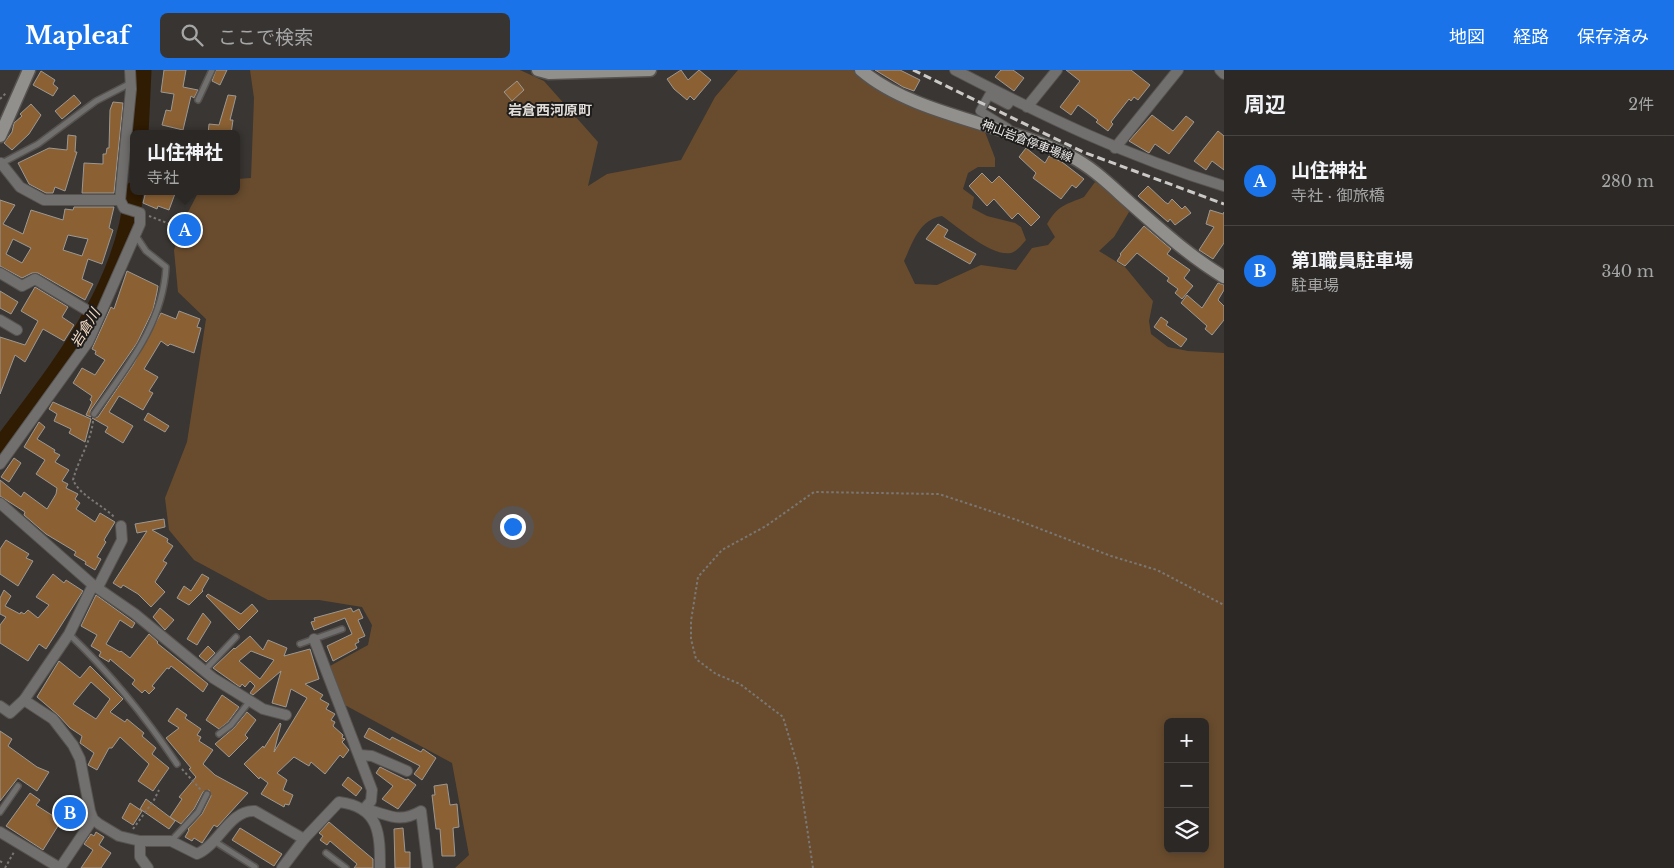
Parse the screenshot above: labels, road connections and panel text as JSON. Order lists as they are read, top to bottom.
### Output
{
  "streets": {
    "main road": ["神山岩倉停車場線"]
  },
  "districts": ["岩倉西河原町"],
  "water": ["岩倉川"],
  "page": {
    "header": "Mapleaf",
    "search": "ここで検索",
    "nav": ["地図", "経路", "保存済み"],
    "heading": ["周辺", "2件"],
    "popup": ["山住神社", "寺社"],
    "list": [
      {
        "mark": "A",
        "name": "山住神社",
        "note": "寺社 · 御旅橋",
        "value": "280 m"
      },
      {
        "mark": "B",
        "name": "第1職員駐車場",
        "note": "駐車場",
        "value": "340 m"
      }
    ],
    "pins": ["A", "B"],
    "map_buttons": ["+", "−"]
  }
}
